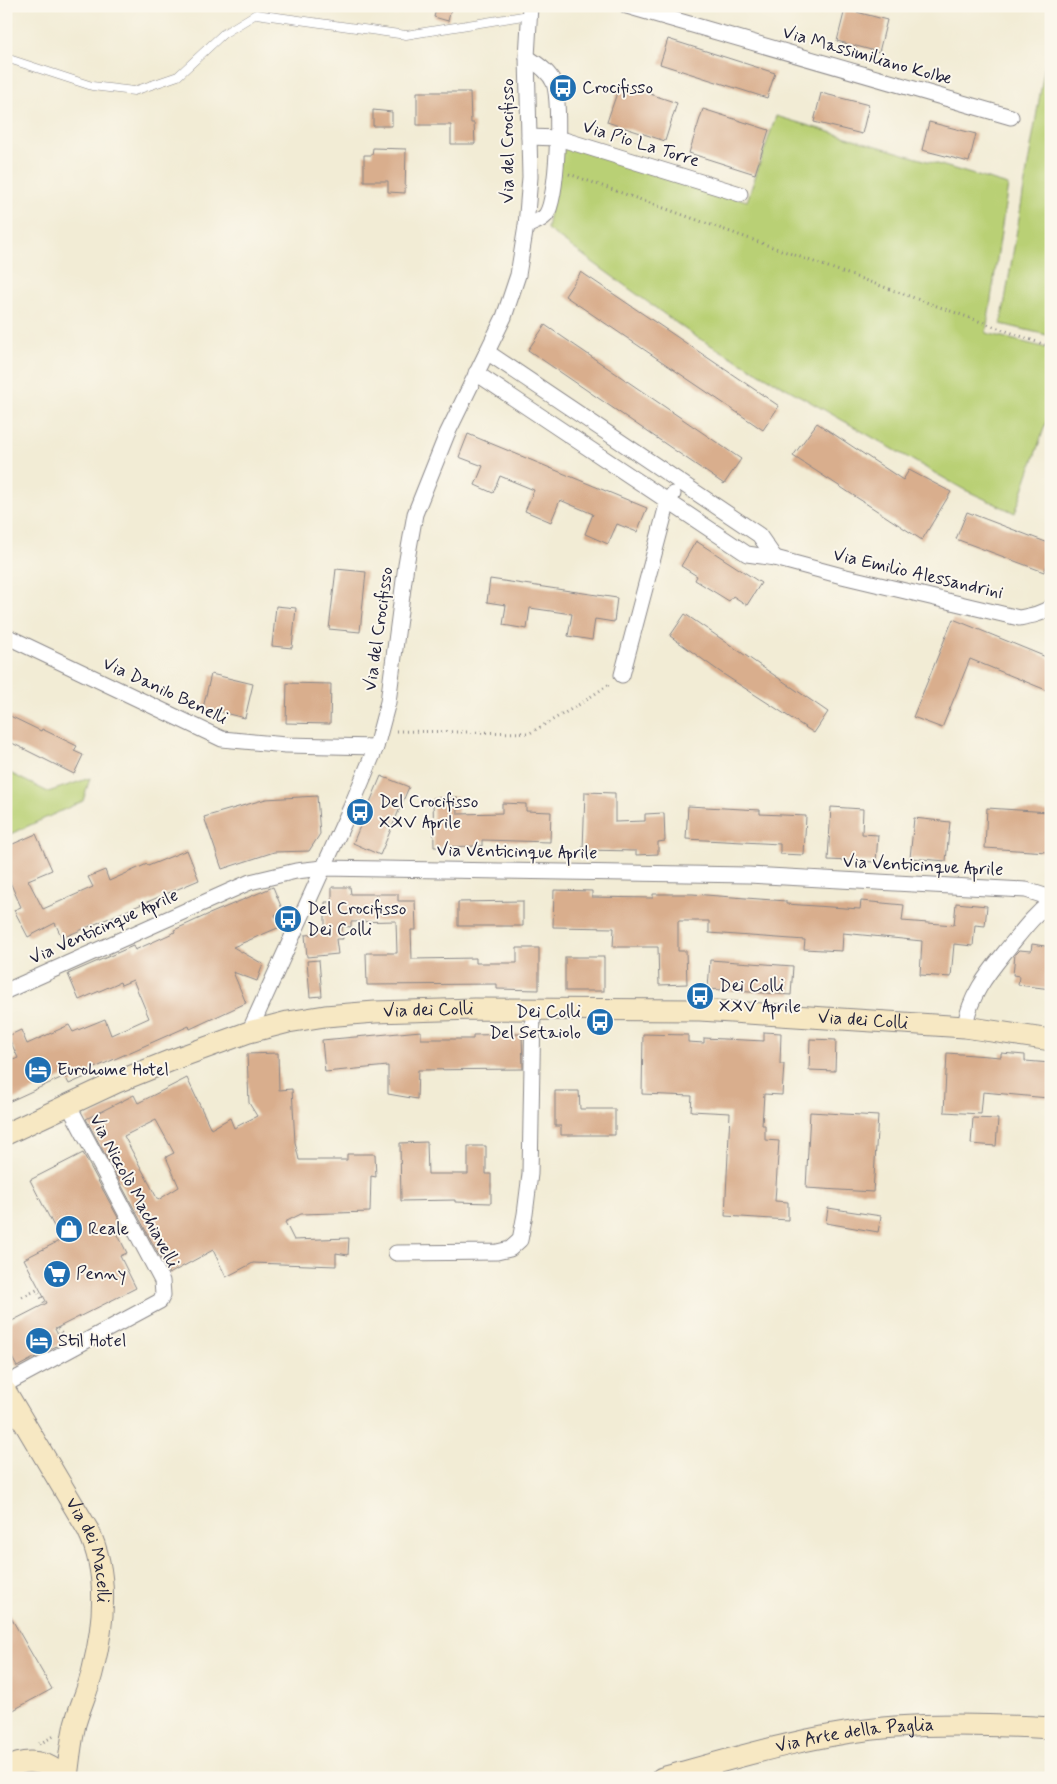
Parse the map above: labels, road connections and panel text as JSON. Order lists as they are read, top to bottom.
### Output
{
  "streets": {
    "street": [
      "Via Massimiliano Kolbe",
      "Via del Crocifisso",
      "Via Pio La Torre",
      "Via Emilio Alessandrini",
      "Via Danilo Benelli",
      "Via Venticinque Aprile",
      "Via dei Colli",
      "Via Niccolò Machiavelli",
      "Via dei Macelli",
      "Via Arte della Paglia"
    ]
  },
  "crossings": [
    ["Via del Crocifisso", "Via Pio La Torre"],
    ["Via del Crocifisso", "Via Emilio Alessandrini"],
    ["Via del Crocifisso", "Via Danilo Benelli"],
    ["Via del Crocifisso", "Via Venticinque Aprile"],
    ["Via del Crocifisso", "Via dei Colli"],
    ["Via dei Colli", "Via Niccolò Machiavelli"]
  ],
  "places": {
    "bus stop": [
      "Crocifisso",
      "Del Crocifisso XXV Aprile",
      "Del Crocifisso Dei Colli",
      "Dei Colli XXV Aprile",
      "Dei Colli Del Setaiolo"
    ],
    "hotel": ["Eurohome Hotel", "Stil Hotel"],
    "shop": ["Reale"],
    "supermarket": ["Penny"]
  }
}
